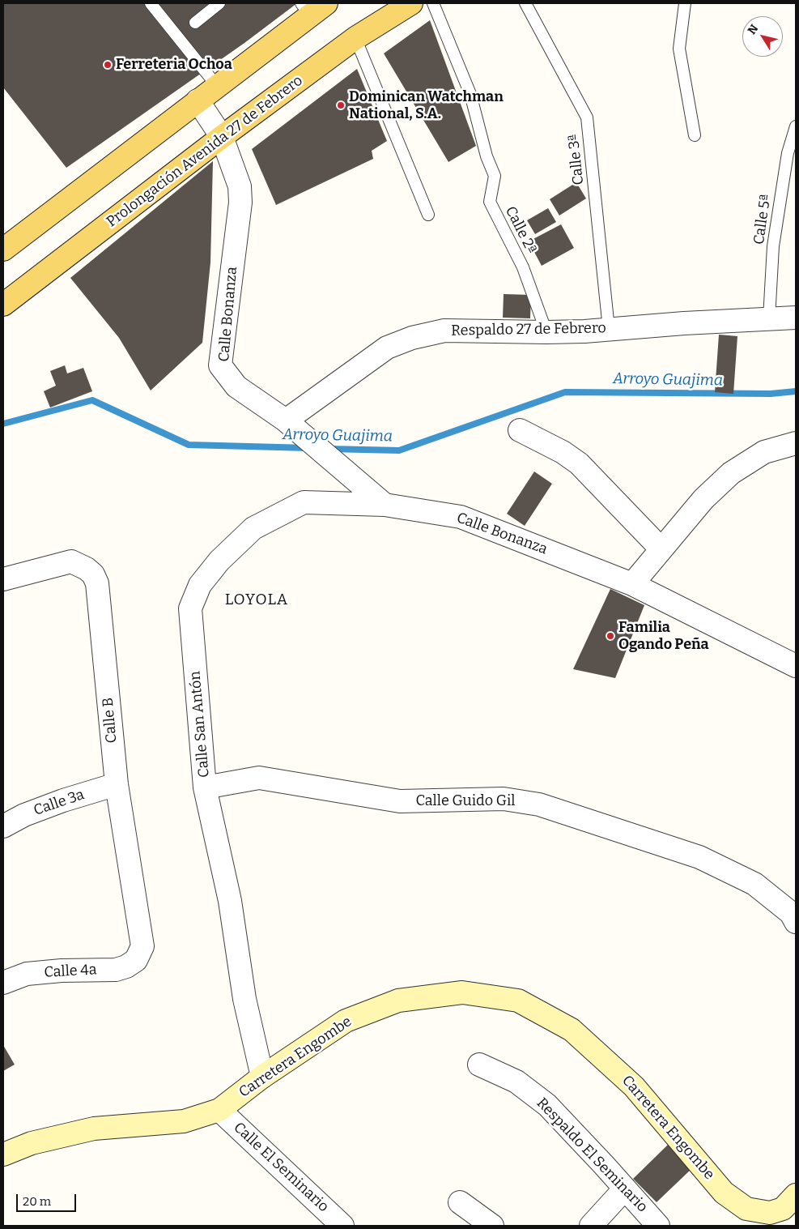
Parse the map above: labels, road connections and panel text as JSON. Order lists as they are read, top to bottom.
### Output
{
  "streets": {
    "main road": ["Prolongación Avenida 27 de Febrero"],
    "street": [
      "Calle Bonanza",
      "Respaldo 27 de Febrero",
      "Calle B",
      "Calle San Antón",
      "Calle Guido Gil",
      "Calle 3a",
      "Calle 4a",
      "Carretera Engombe",
      "Respaldo El Seminario",
      "Calle El Seminario"
    ],
    "lane": ["Calle 3ª", "Calle 5ª", "Calle 2ª"]
  },
  "crossings": [
    ["Prolongación Avenida 27 de Febrero", "Calle Bonanza"],
    ["Calle 3ª", "Respaldo 27 de Febrero"],
    ["Calle 5ª", "Respaldo 27 de Febrero"],
    ["Calle 2ª", "Respaldo 27 de Febrero"],
    ["Calle Bonanza", "Respaldo 27 de Febrero"],
    ["Calle Bonanza", "Calle San Antón"],
    ["Calle B", "Calle 3a"],
    ["Calle B", "Calle 4a"],
    ["Calle San Antón", "Calle Guido Gil"],
    ["Calle San Antón", "Carretera Engombe"],
    ["Carretera Engombe", "Calle El Seminario"]
  ],
  "districts": ["LOYOLA"],
  "water": ["Arroyo Guajima"],
  "places": ["Ferreteria Ochoa", "Dominican Watchman National, S.A.", "Familia Ogando Peña"],
  "scale_bar": "20 m",
  "north": "top left"
}
